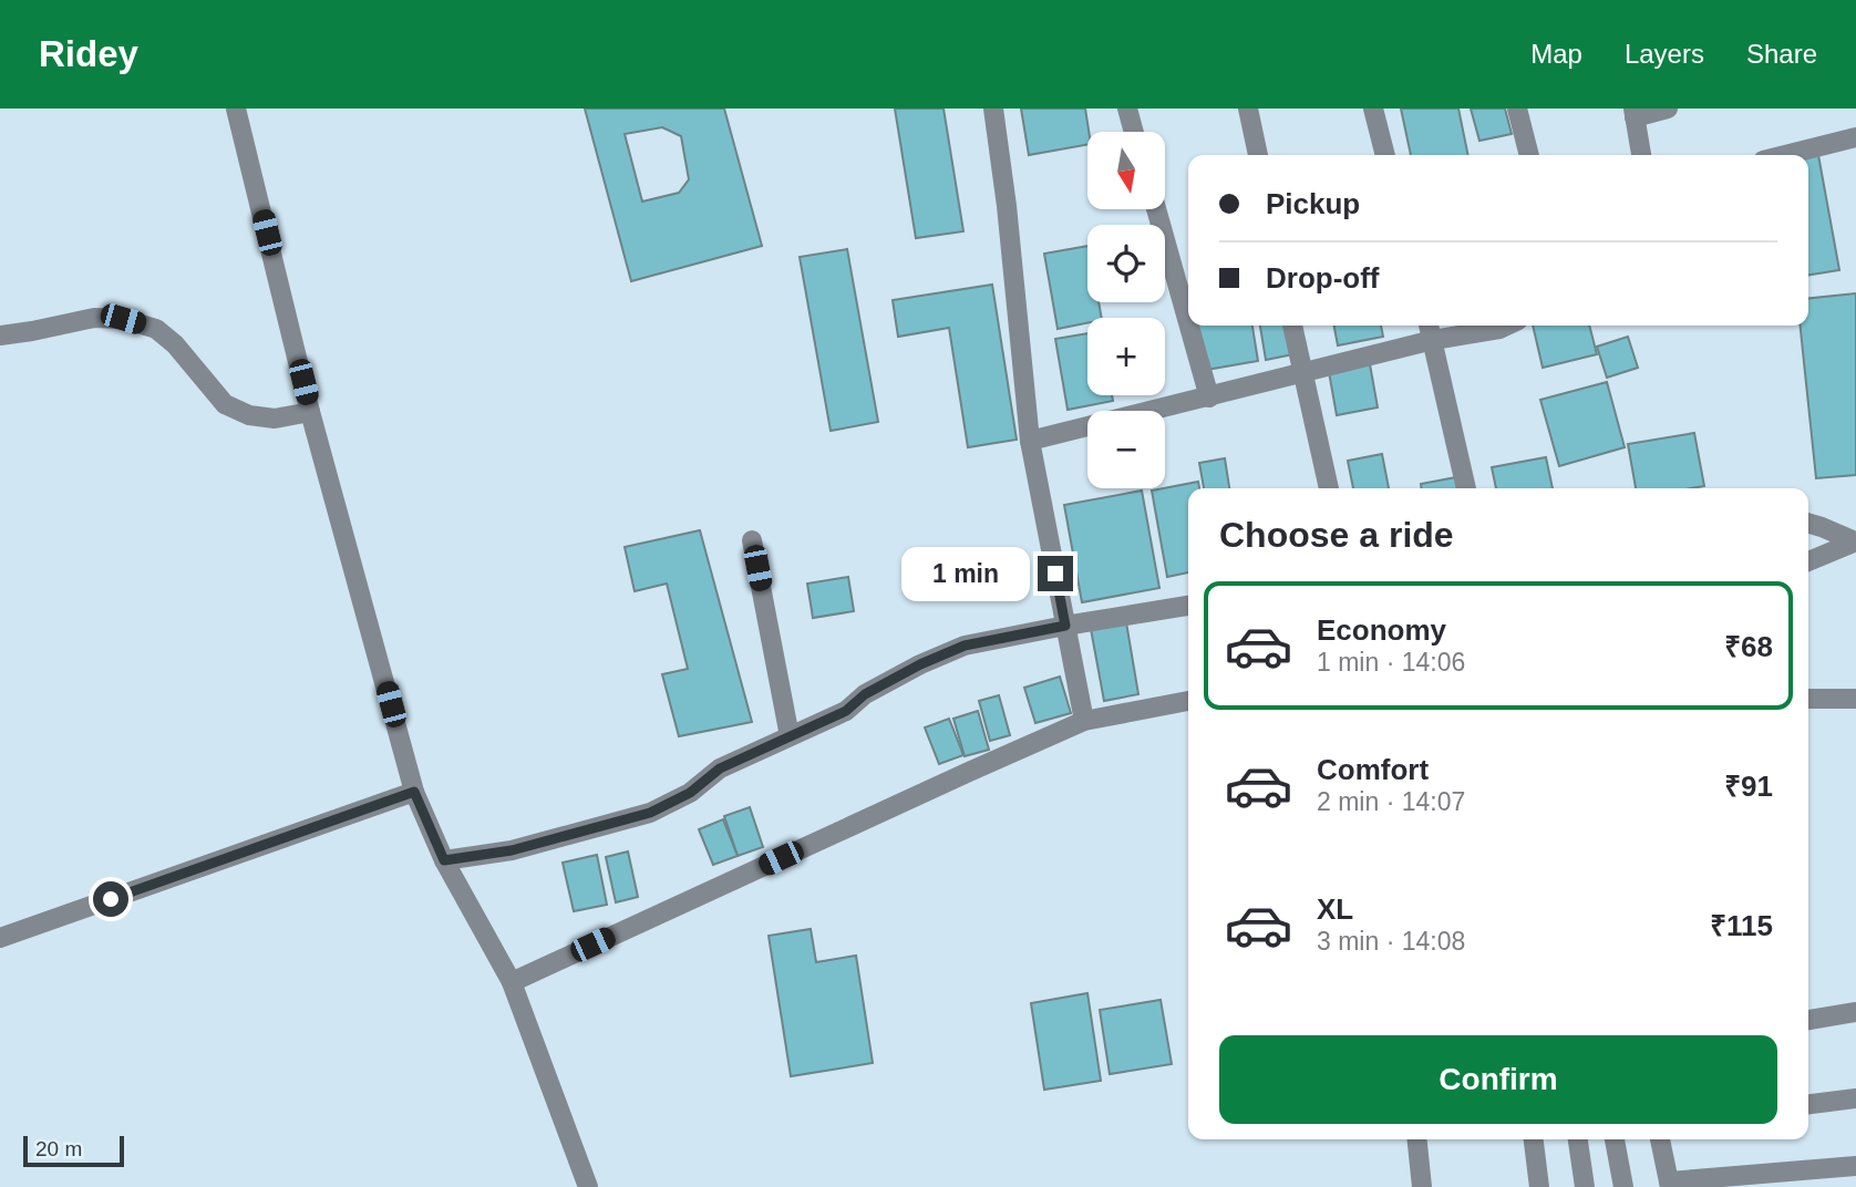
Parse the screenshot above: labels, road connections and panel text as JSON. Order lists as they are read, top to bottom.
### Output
{
  "scale_bar": "20 m",
  "north": "bottom",
  "page": {
    "header": "Ridey",
    "nav": ["Map", "Layers", "Share"],
    "map_buttons": ["+", "−"],
    "banner": ["Pickup", "Drop-off"],
    "heading": "Choose a ride",
    "bubble": "1 min",
    "list": [
      {
        "name": "Economy",
        "note": "1 min · 14:06",
        "value": "₹68"
      },
      {
        "name": "Comfort",
        "note": "2 min · 14:07",
        "value": "₹91"
      },
      {
        "name": "XL",
        "note": "3 min · 14:08",
        "value": "₹115"
      }
    ],
    "buttons": "Confirm",
    "scale": "20 m"
  }
}
